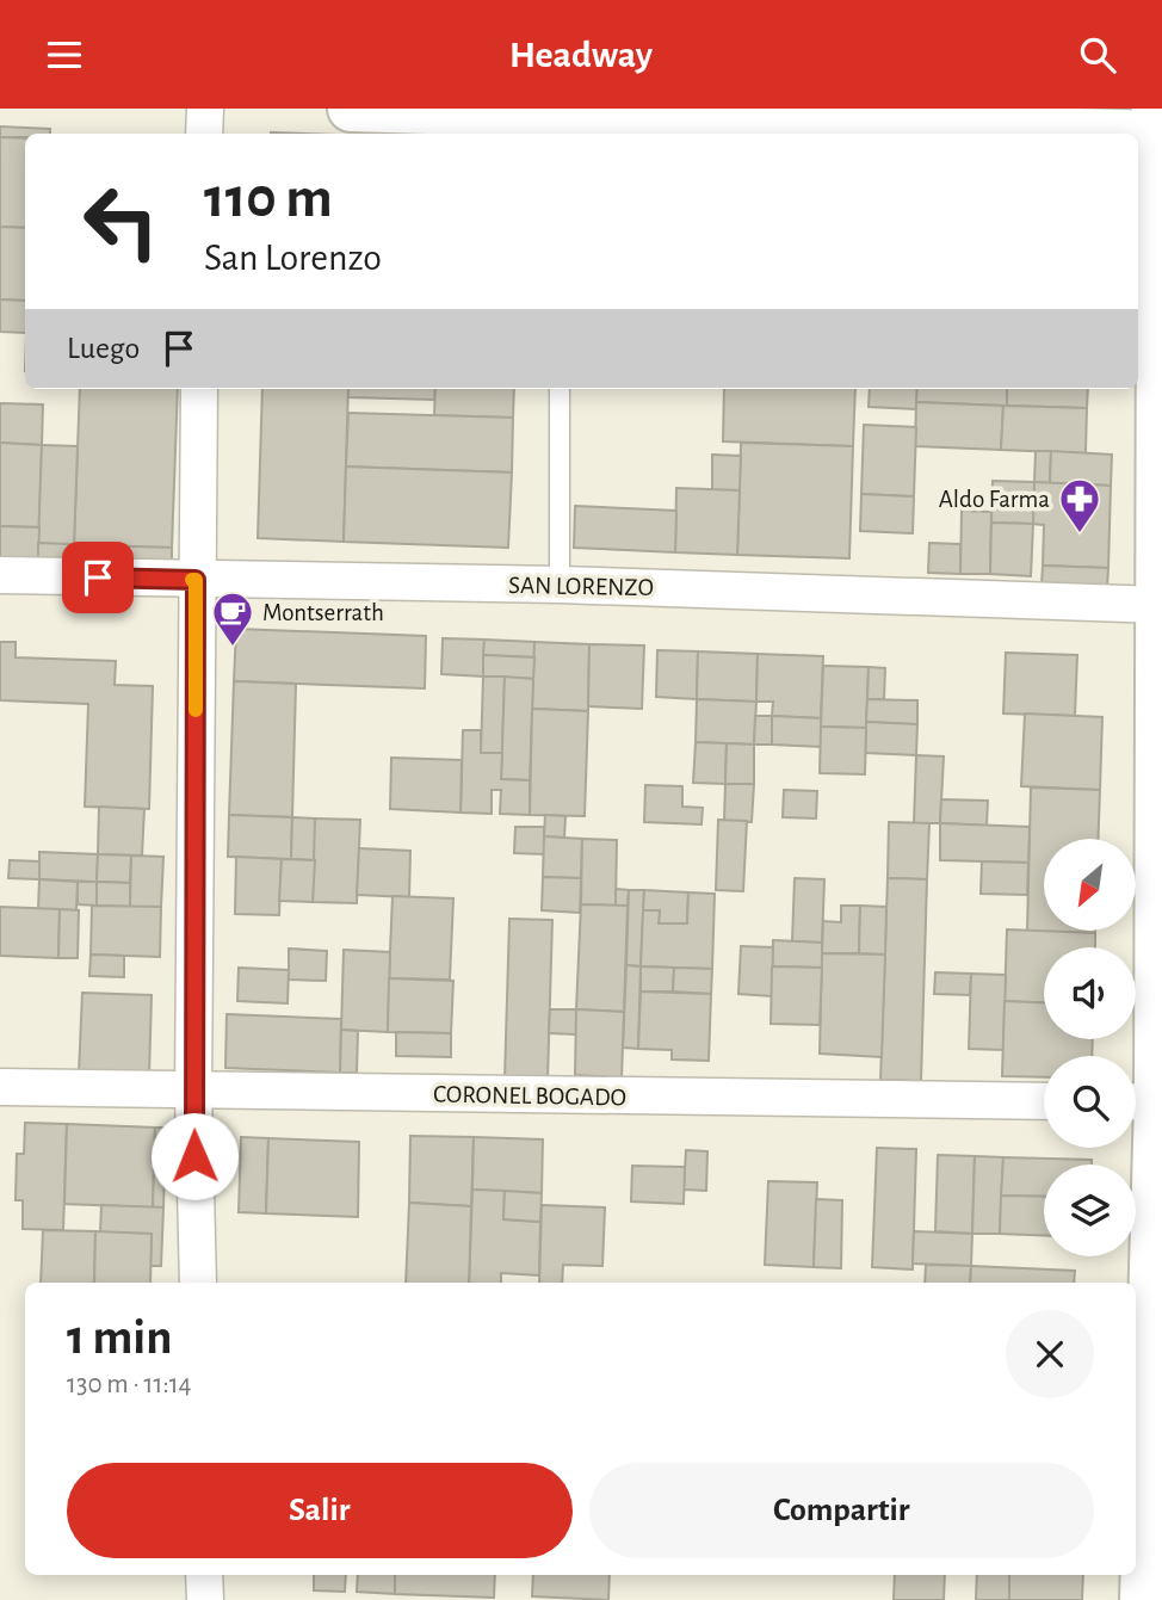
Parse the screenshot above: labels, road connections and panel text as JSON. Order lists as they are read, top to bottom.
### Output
{
  "streets": {
    "street": ["SAN LORENZO", "CORONEL BOGADO"]
  },
  "places": {
    "pharmacy": ["Aldo Farma"],
    "cafe": ["Montserrath"]
  },
  "north": "bottom left",
  "page": {
    "header": "Headway",
    "turn": ["110 m", "San Lorenzo"],
    "then": "Luego",
    "heading": ["1 min", "130 m · 11:14"],
    "buttons": ["Salir", "Compartir"]
  }
}
